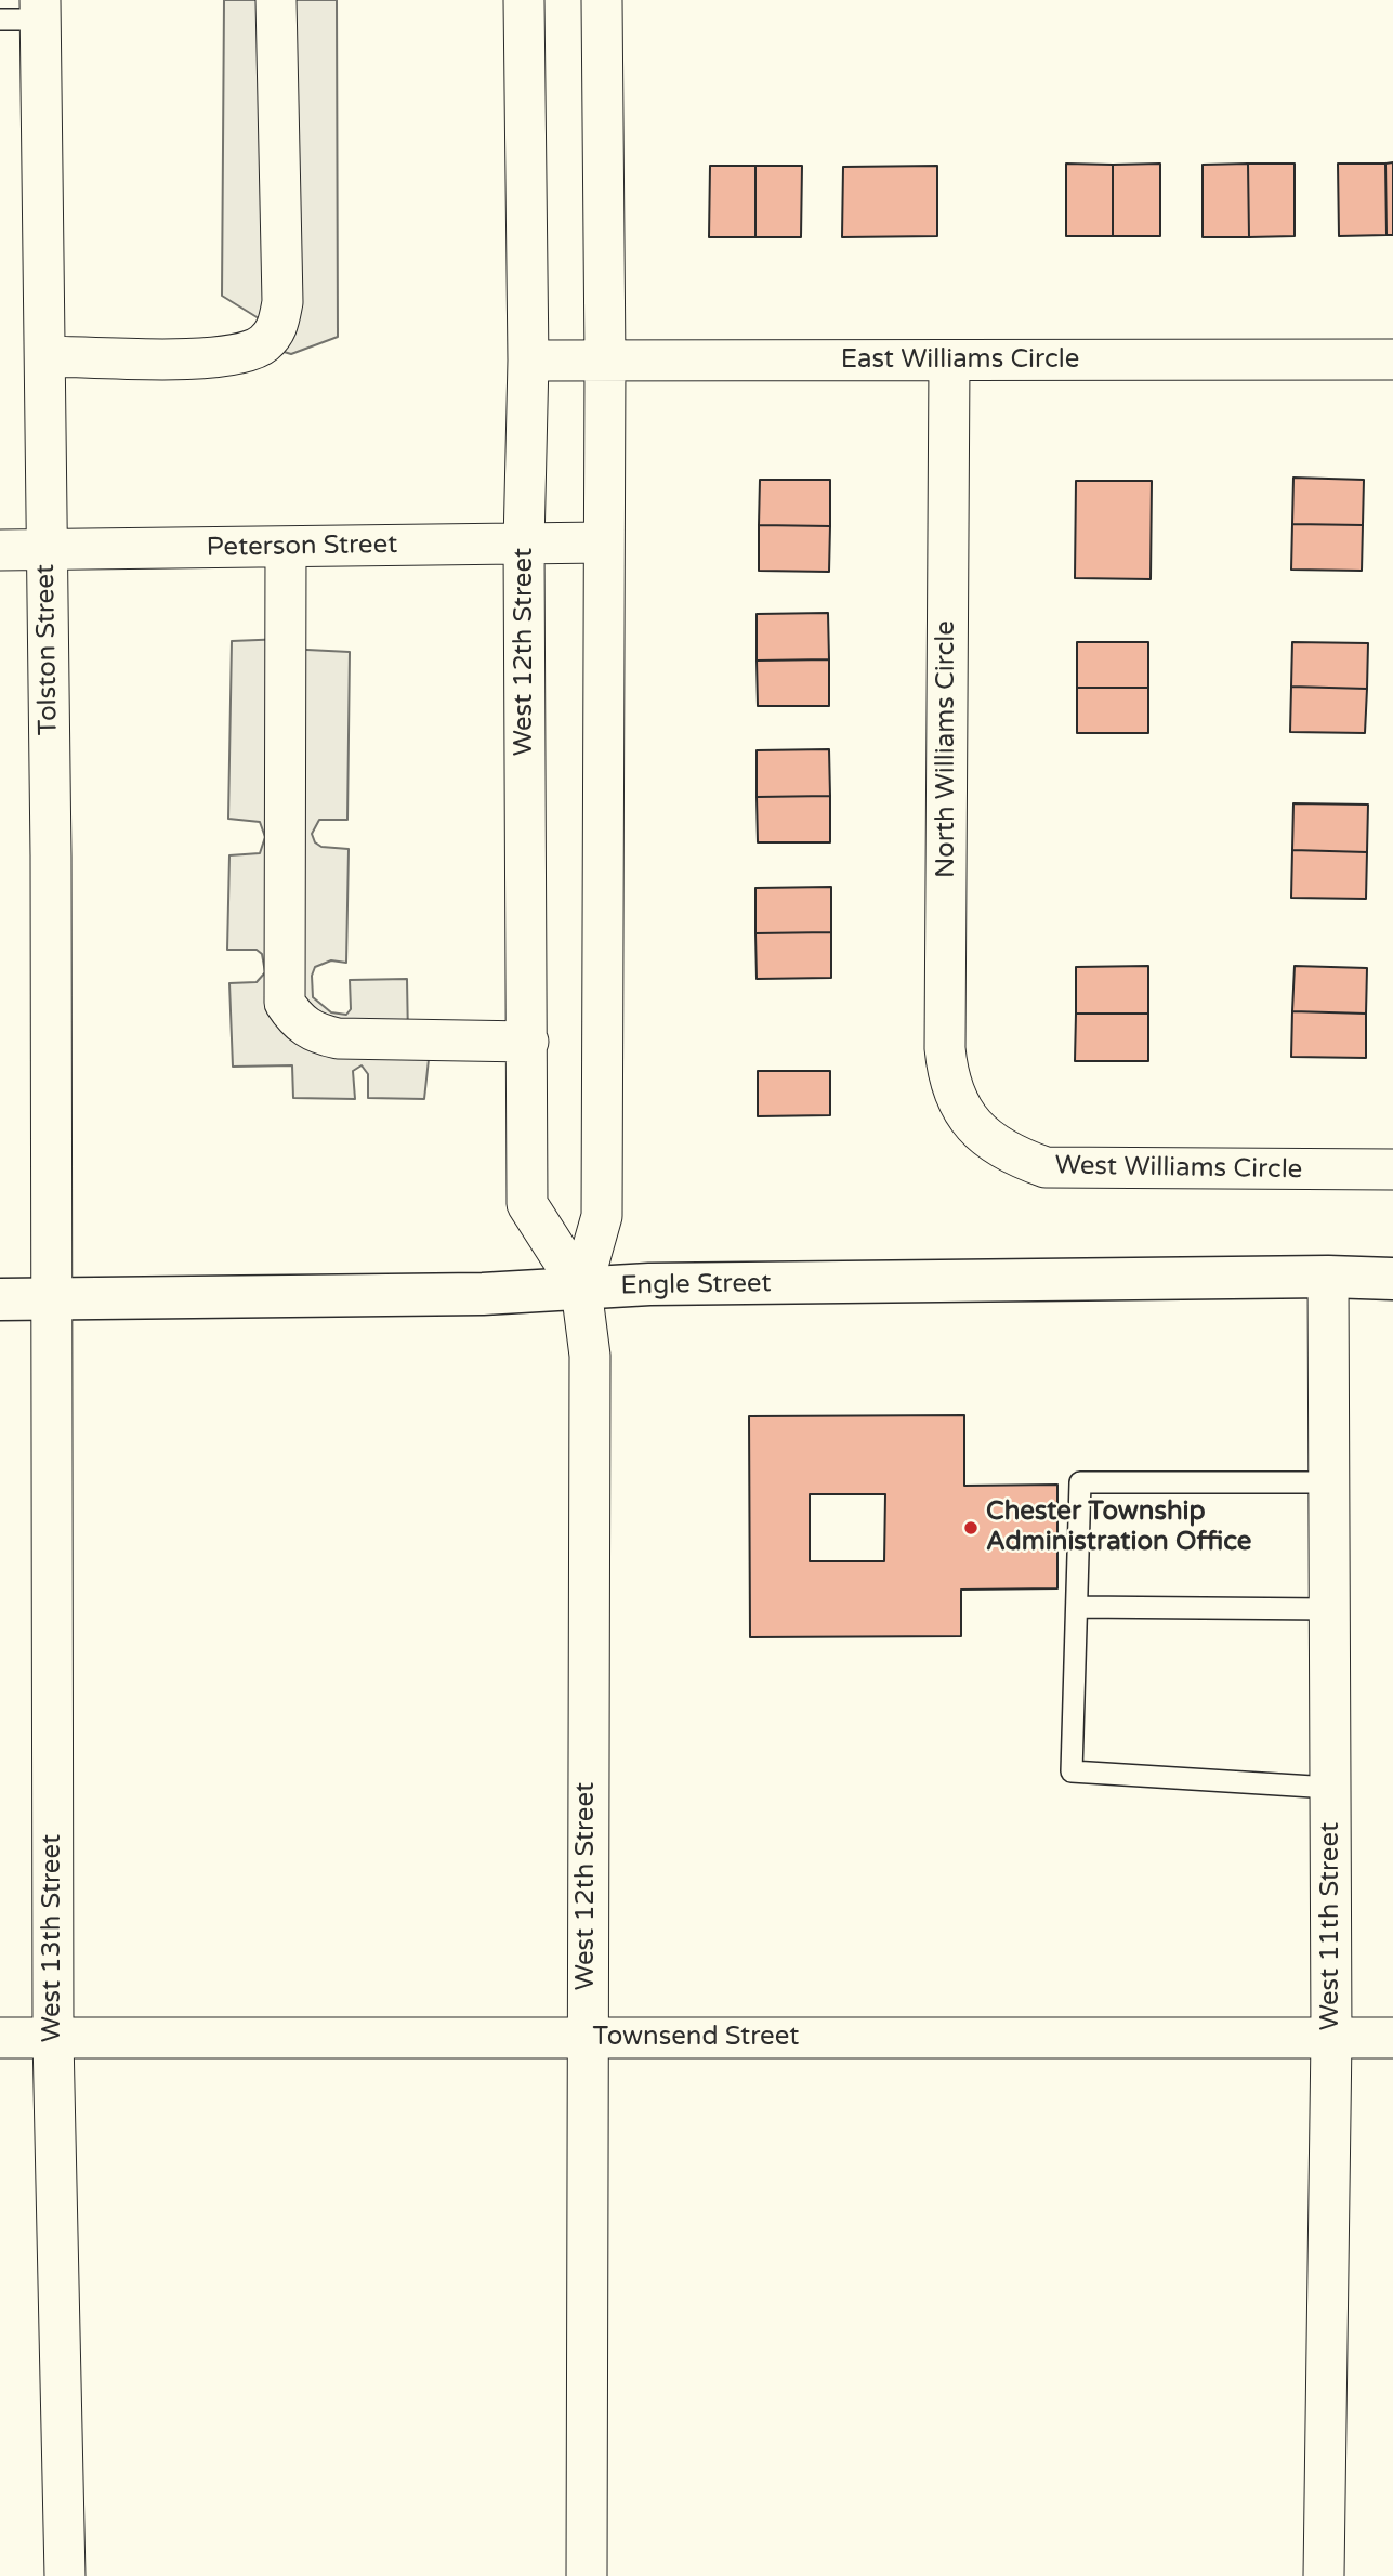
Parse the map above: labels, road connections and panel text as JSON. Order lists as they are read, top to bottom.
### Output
{
  "streets": {
    "main road": ["Engle Street"],
    "street": [
      "East Williams Circle",
      "Peterson Street",
      "Tolston Street",
      "West 12th Street",
      "North Williams Circle",
      "West Williams Circle",
      "West 11th Street",
      "West 13th Street",
      "Townsend Street"
    ]
  },
  "crossings": [
    ["East Williams Circle", "West 12th Street"],
    ["East Williams Circle", "North Williams Circle"],
    ["Peterson Street", "Tolston Street"],
    ["Peterson Street", "West 12th Street"],
    ["Tolston Street", "Engle Street"],
    ["Tolston Street", "West 13th Street"],
    ["West 12th Street", "Engle Street"],
    ["West 12th Street", "Townsend Street"],
    ["North Williams Circle", "West Williams Circle"],
    ["Engle Street", "West 11th Street"],
    ["Engle Street", "West 13th Street"],
    ["West 11th Street", "Townsend Street"],
    ["West 13th Street", "Townsend Street"]
  ],
  "places": ["Chester Township Administration Office"]
}
